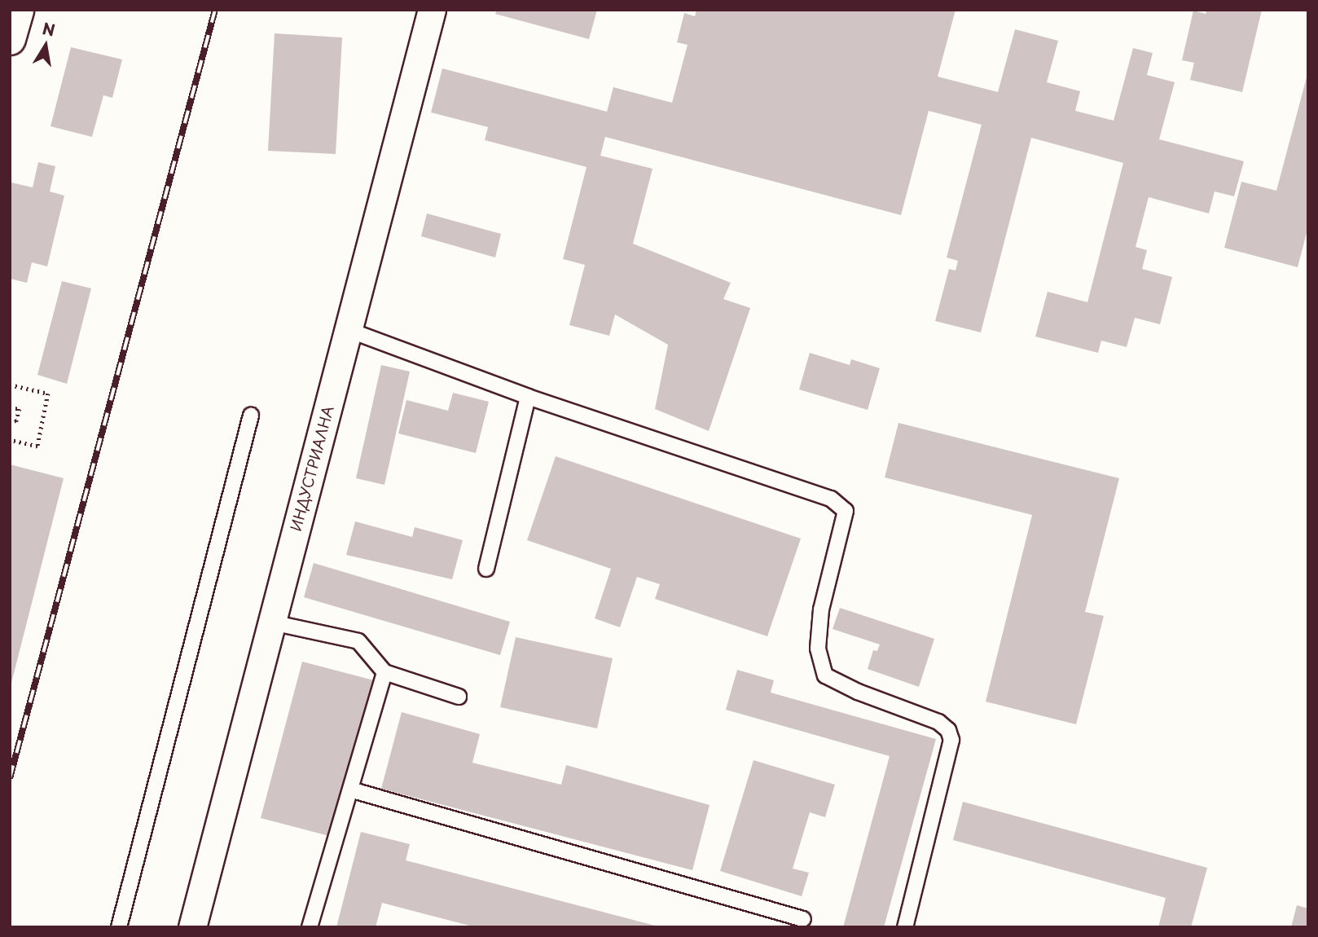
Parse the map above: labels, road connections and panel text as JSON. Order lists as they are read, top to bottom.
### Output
{
  "streets": {
    "street": ["ИНДУСТРИАЛНА"]
  },
  "north": "top"
}
